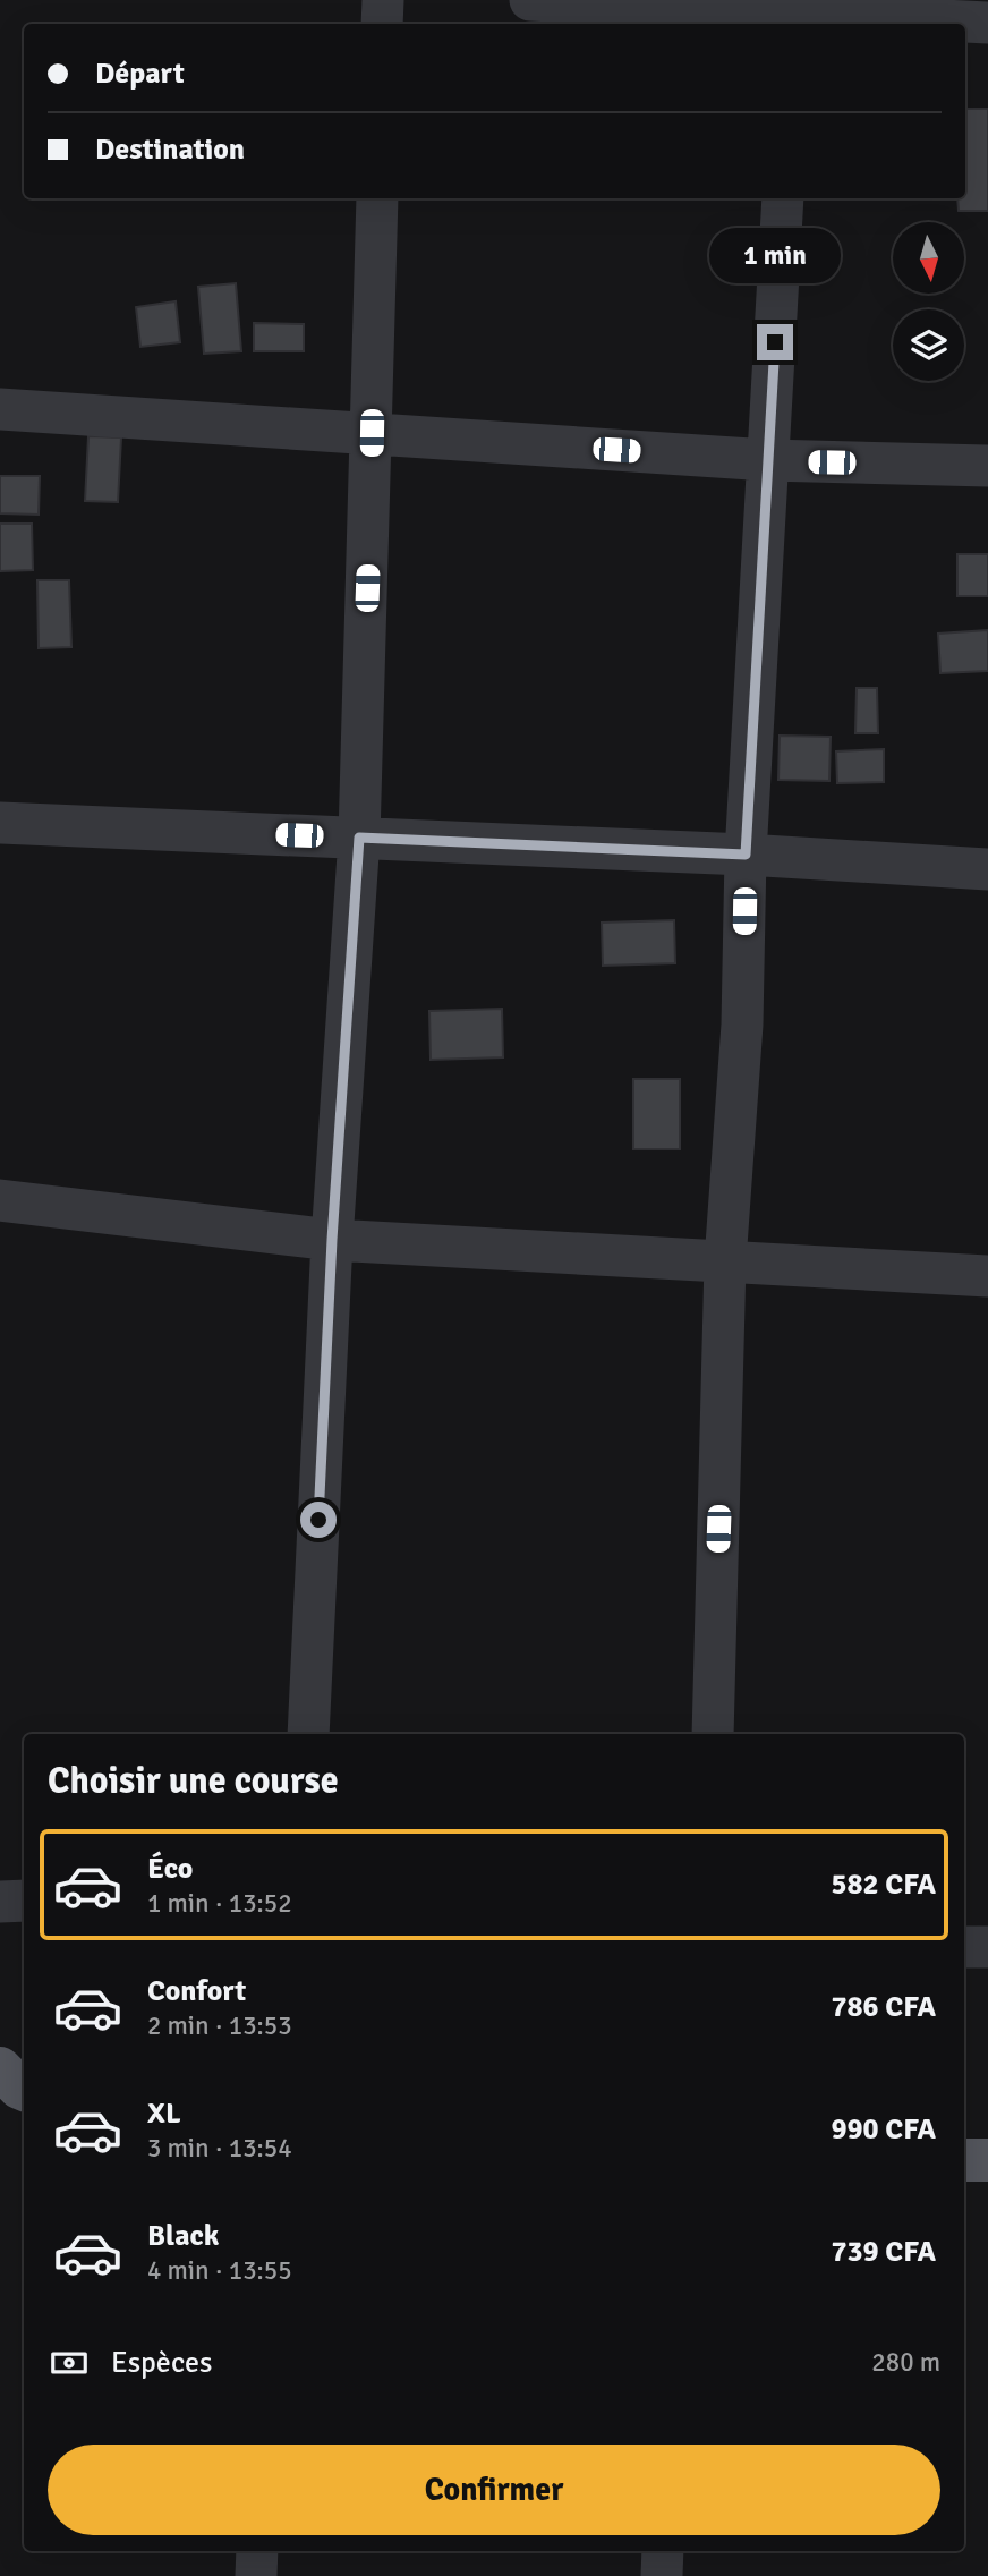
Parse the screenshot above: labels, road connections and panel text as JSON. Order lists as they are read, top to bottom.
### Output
{
  "north": "bottom",
  "page": {
    "banner": ["Départ", "Destination"],
    "bubble": "1 min",
    "heading": "Choisir une course",
    "list": [
      {
        "name": "Éco",
        "note": "1 min · 13:52",
        "value": "582 CFA"
      },
      {
        "name": "Confort",
        "note": "2 min · 13:53",
        "value": "786 CFA"
      },
      {
        "name": "XL",
        "note": "3 min · 13:54",
        "value": "990 CFA"
      },
      {
        "name": "Black",
        "note": "4 min · 13:55",
        "value": "739 CFA"
      }
    ],
    "pay": ["Espèces", "280 m"],
    "buttons": "Confirmer"
  }
}
